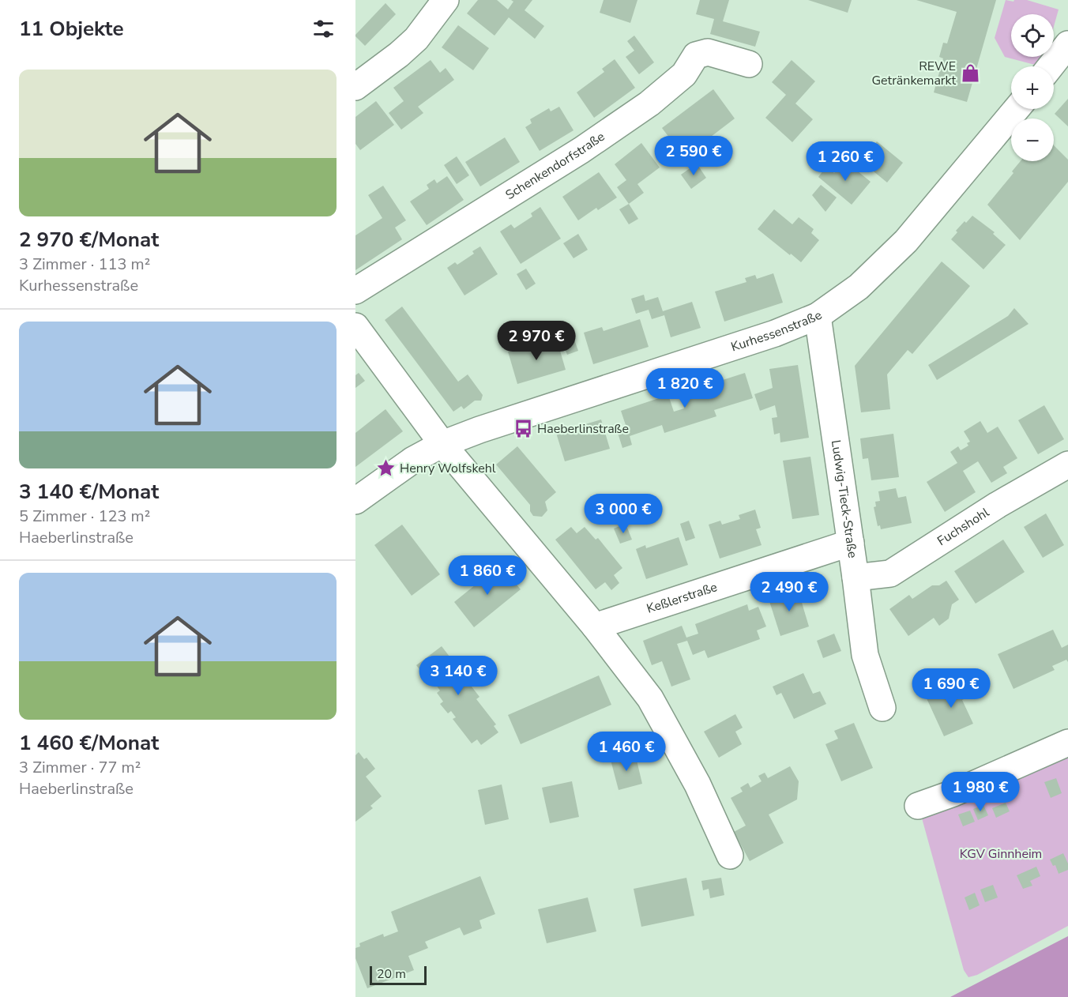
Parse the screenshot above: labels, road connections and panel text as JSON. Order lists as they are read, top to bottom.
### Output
{
  "streets": {
    "street": [
      "Schenkendorfstraße",
      "Kurhessenstraße",
      "Ludwig-Tieck-Straße",
      "Fuchshohl",
      "Keßlerstraße"
    ]
  },
  "crossings": [
    ["Kurhessenstraße", "Ludwig-Tieck-Straße"],
    ["Ludwig-Tieck-Straße", "Fuchshohl"],
    ["Ludwig-Tieck-Straße", "Keßlerstraße"]
  ],
  "parks": ["KGV Ginnheim"],
  "places": {
    "shop": ["REWE Getränkemarkt"],
    "bus stop": ["Haeberlinstraße"],
    "place": ["Henry Wolfskehl"]
  },
  "scale_bar": "20 m",
  "page": {
    "heading": "11 Objekte",
    "map_buttons": ["+", "−"],
    "list": [
      {
        "name": "2 970 €/Monat",
        "note": "3 Zimmer · 113 m² · Kurhessenstraße"
      },
      {
        "name": "3 140 €/Monat",
        "note": "5 Zimmer · 123 m² · Haeberlinstraße"
      },
      {
        "name": "1 460 €/Monat",
        "note": "3 Zimmer · 77 m² · Haeberlinstraße"
      }
    ],
    "price": [
      "2 590 €",
      "1 260 €",
      "2 970 €",
      "1 820 €",
      "3 000 €",
      "1 860 €",
      "2 490 €",
      "3 140 €",
      "1 690 €",
      "1 460 €",
      "1 980 €"
    ],
    "scale": "20 m"
  }
}
